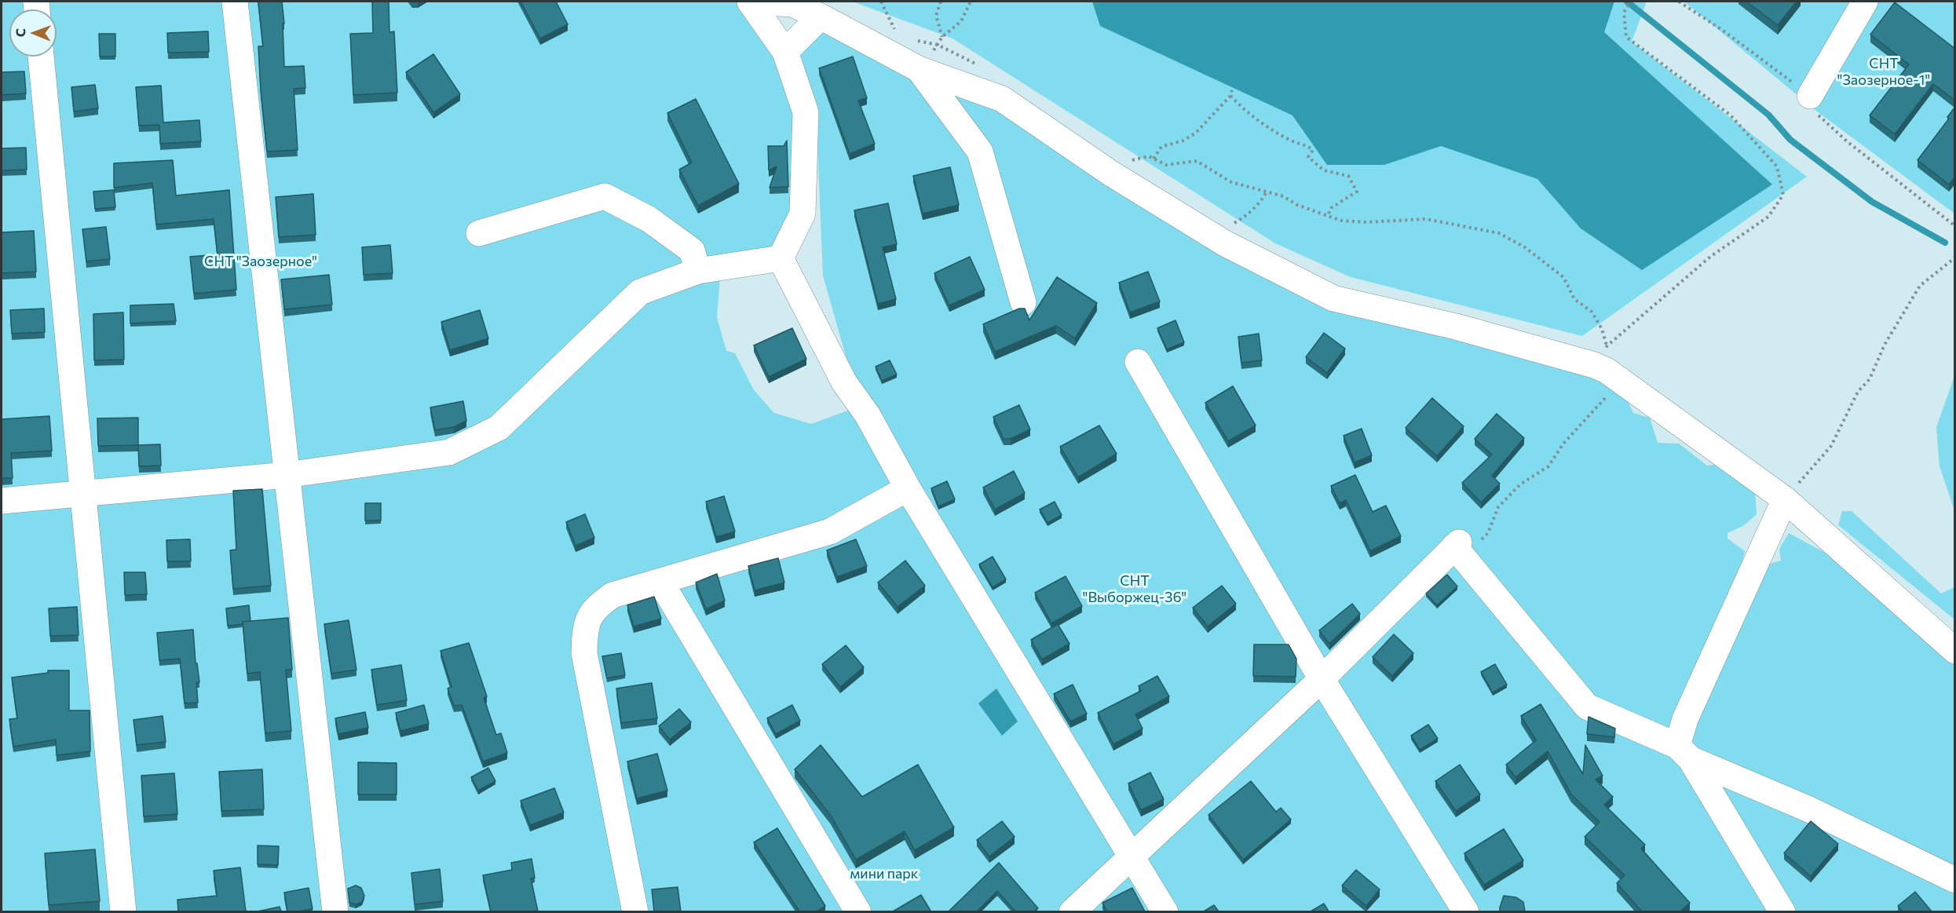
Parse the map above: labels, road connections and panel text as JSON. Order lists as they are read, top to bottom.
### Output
{
  "parks": [
    "СНТ \"Заозерное-1\"",
    "СНТ \"Заозерное\"",
    "СНТ \"Выборжец-36\"",
    "мини парк"
  ],
  "north": "left"
}
